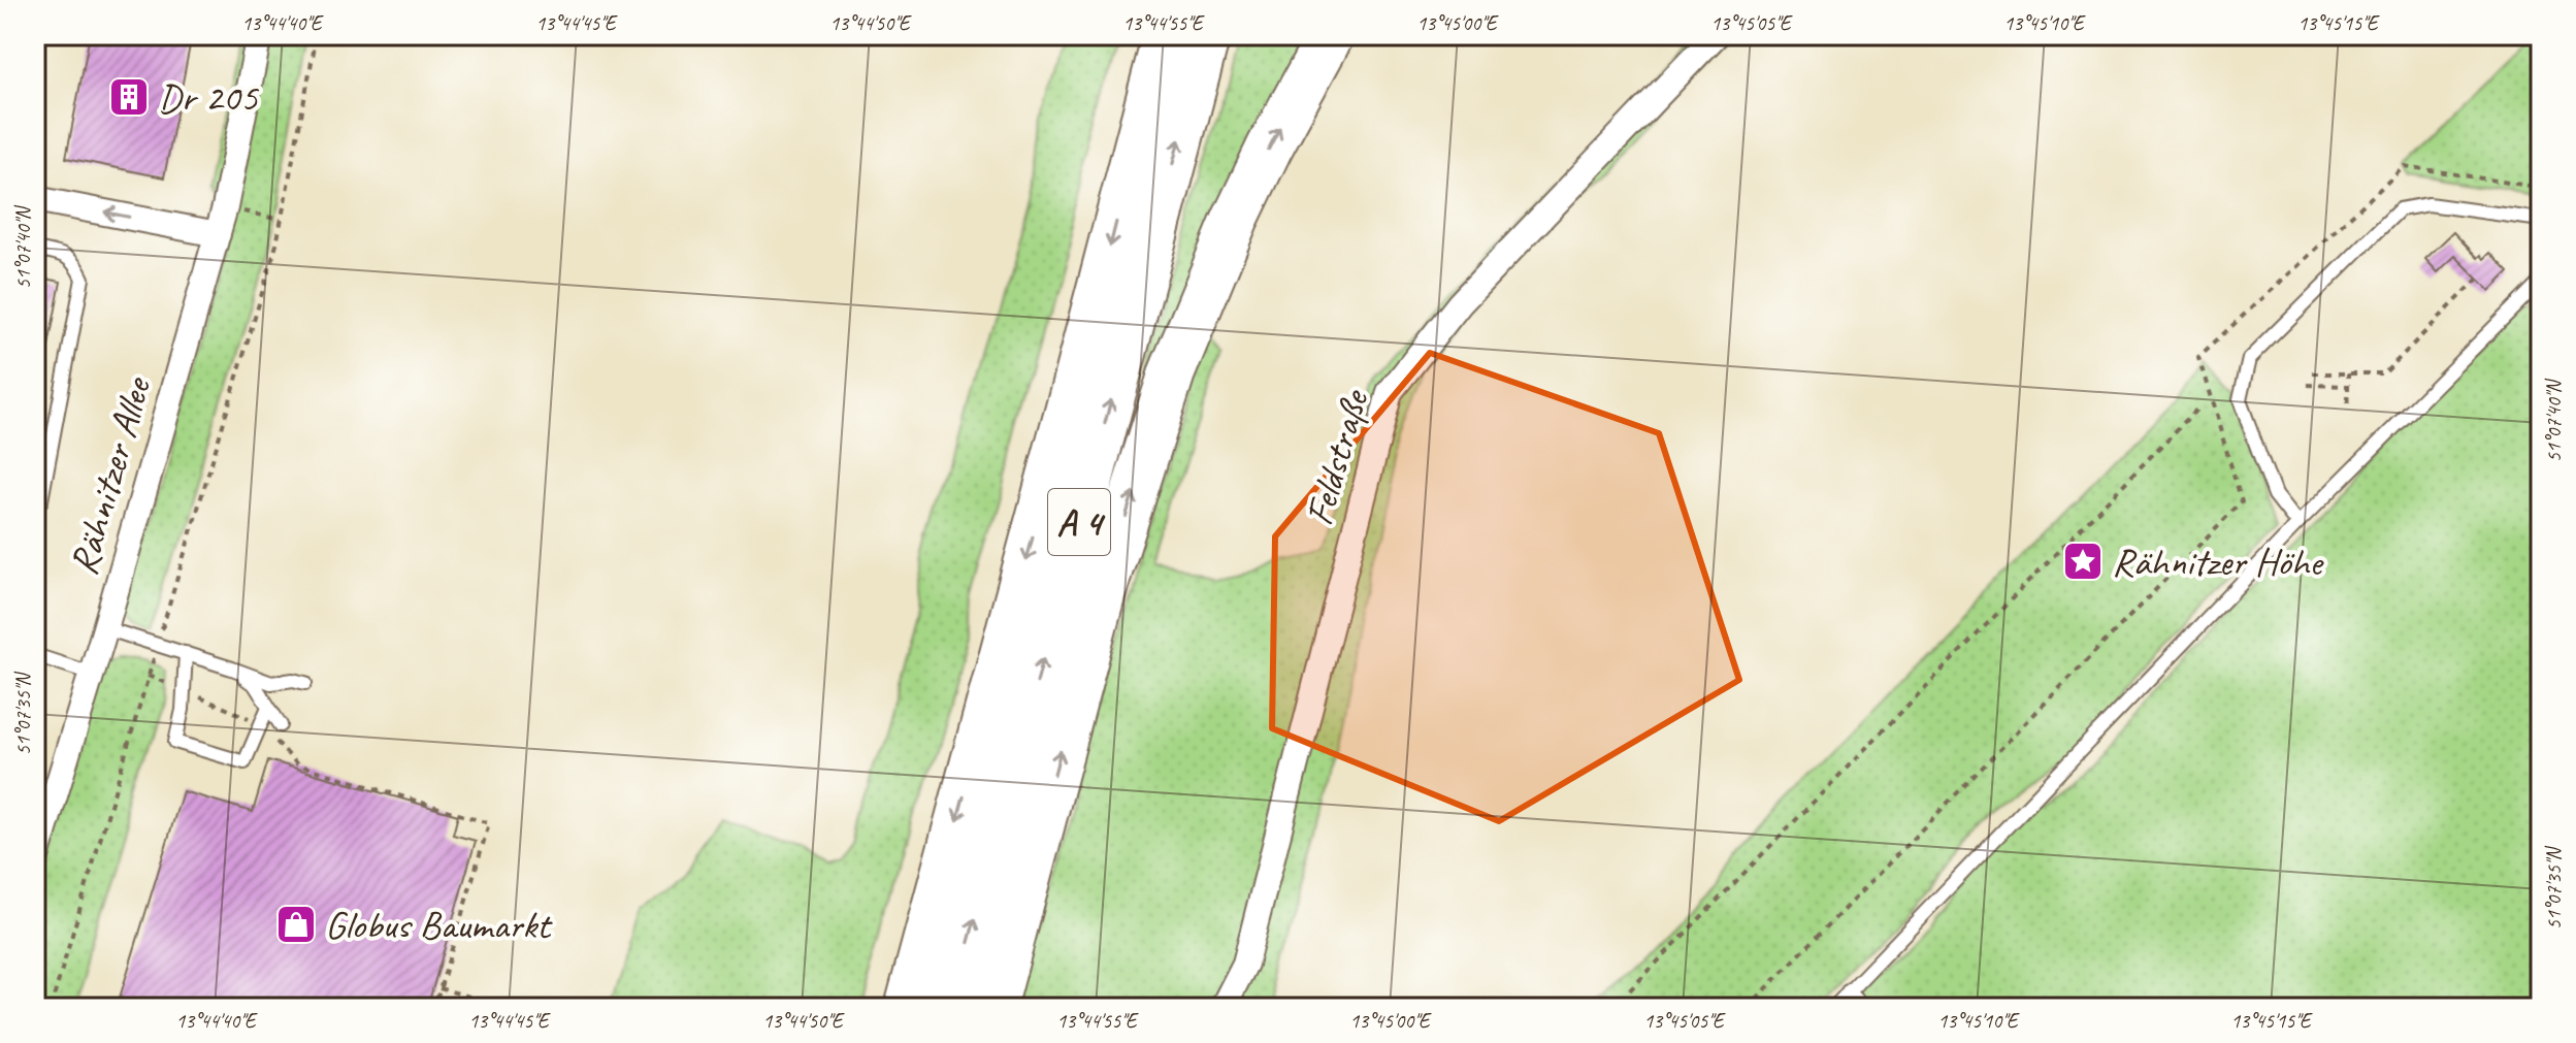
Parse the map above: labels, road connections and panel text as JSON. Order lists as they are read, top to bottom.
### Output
{
  "streets": {
    "highway": ["A 4"],
    "street": ["Feldstraße", "Rähnitzer Allee"]
  },
  "places": {
    "building": ["Dr 205"],
    "place": ["Rähnitzer Höhe"],
    "shop": ["Globus Baumarkt"]
  },
  "coordinates": [
    "13°44'40\"E",
    "13°44'45\"E",
    "13°44'50\"E",
    "13°44'55\"E",
    "13°45'00\"E",
    "13°45'05\"E",
    "13°45'10\"E",
    "13°45'15\"E",
    "51°07'40\"N",
    "51°07'35\"N"
  ]
}
